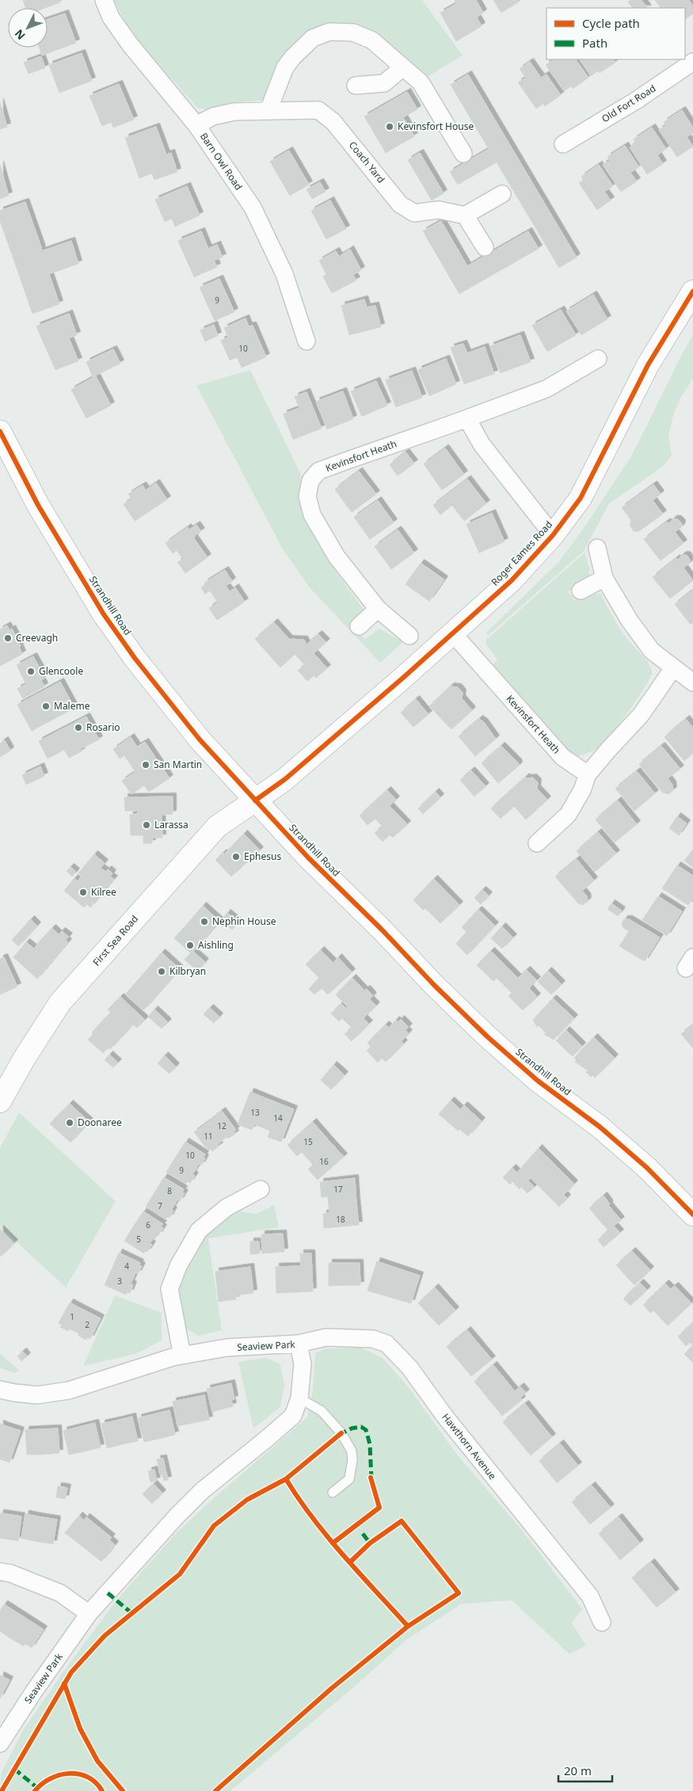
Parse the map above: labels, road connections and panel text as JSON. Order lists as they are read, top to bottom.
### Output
{
  "streets": {
    "main road": ["Roger Eames Road", "Strandhill Road", "First Sea Road"],
    "street": [
      "Old Fort Road",
      "Barn Owl Road",
      "Coach Yard",
      "Kevinsfort Heath",
      "Seaview Park",
      "Hawthorn Avenue"
    ]
  },
  "crossings": [
    ["Barn Owl Road", "Coach Yard"],
    ["Kevinsfort Heath", "Roger Eames Road"],
    ["Roger Eames Road", "Strandhill Road"],
    ["Roger Eames Road", "First Sea Road"],
    ["Strandhill Road", "First Sea Road"],
    ["Seaview Park", "Hawthorn Avenue"]
  ],
  "places": [
    "Kevinsfort House",
    "Creevagh",
    "Glencoole",
    "Maleme",
    "Rosario",
    "San Martin",
    "Larassa",
    "Ephesus",
    "Kilree",
    "Nephin House",
    "Aishling",
    "Kilbryan",
    "Doonaree"
  ],
  "house_numbers": [
    "9",
    "10",
    "13",
    "14",
    "12",
    "11",
    "15",
    "10",
    "16",
    "9",
    "17",
    "8",
    "7",
    "18",
    "6",
    "5",
    "4",
    "3",
    "1",
    "2"
  ],
  "legend": ["Cycle path", "Path"],
  "scale_bar": "20 m",
  "north": "bottom left"
}
